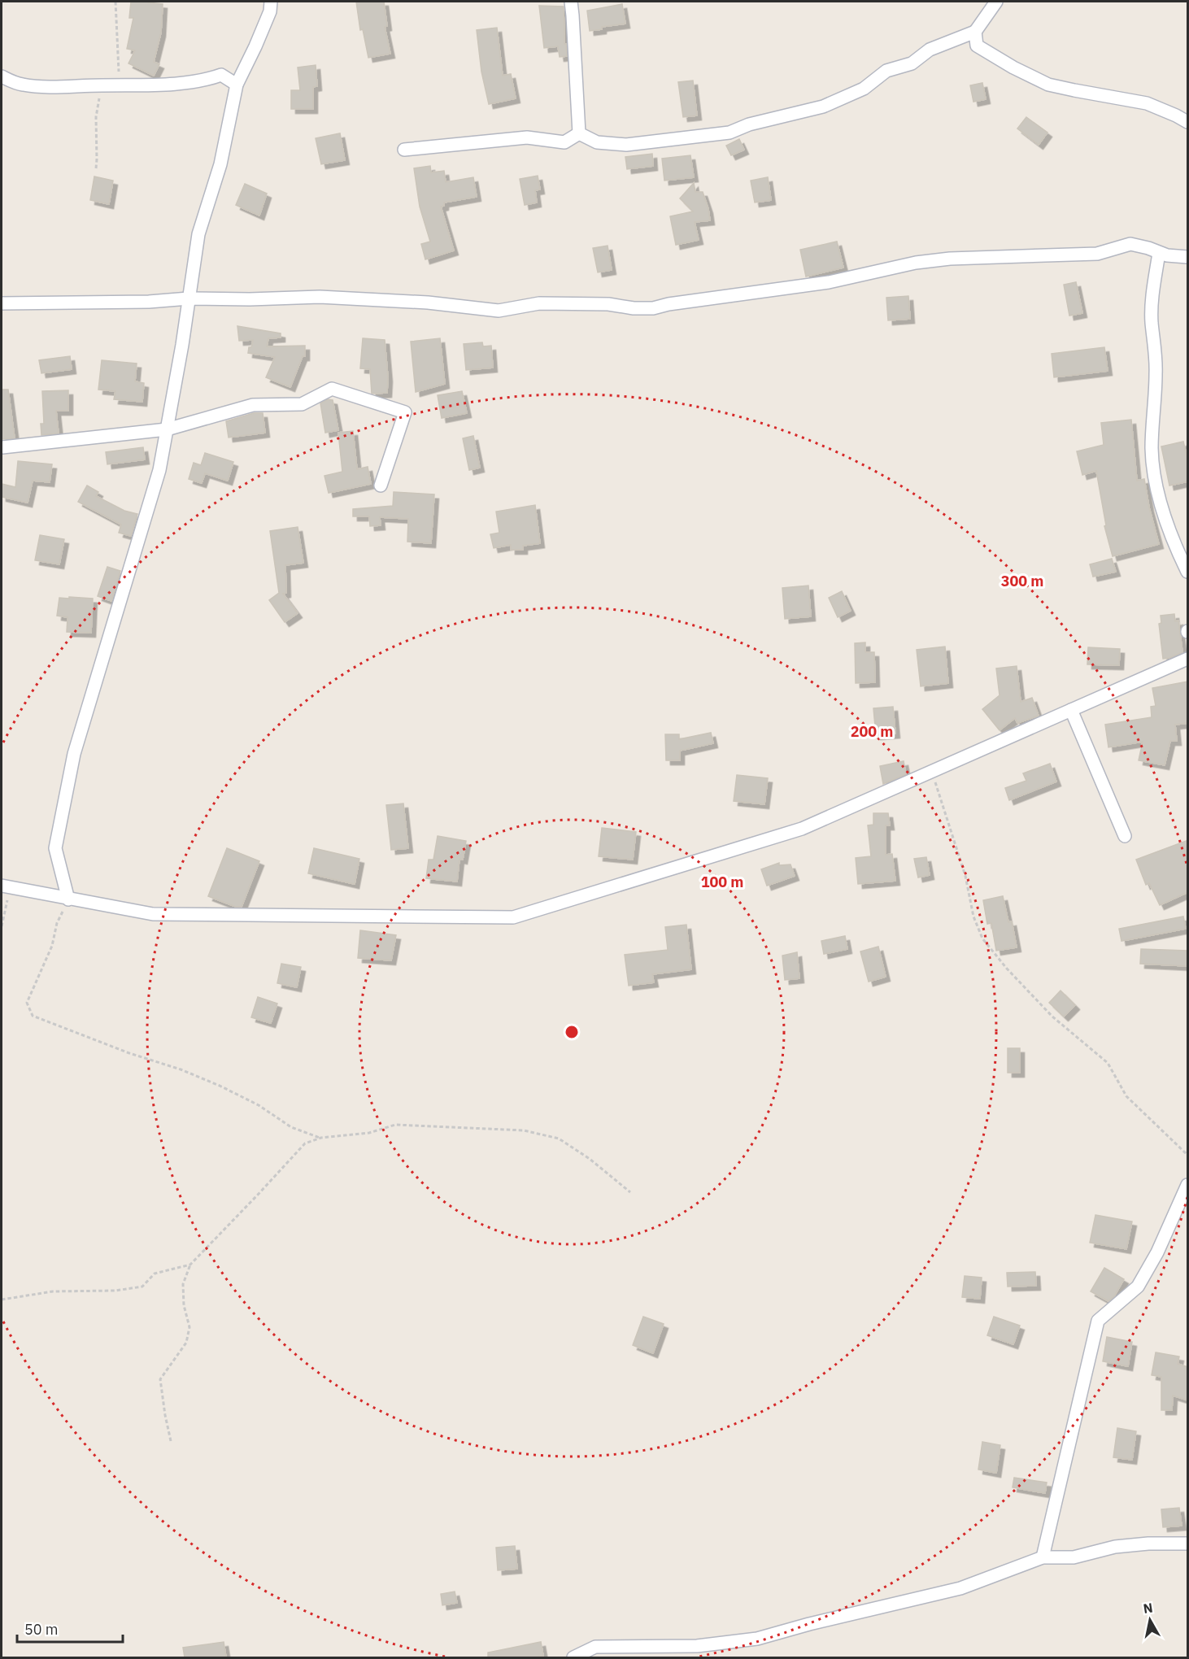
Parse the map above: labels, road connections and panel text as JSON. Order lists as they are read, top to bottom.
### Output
{
  "scale_bar": "50 m",
  "north": "top",
  "rings": ["300 m", "200 m", "100 m"]
}
